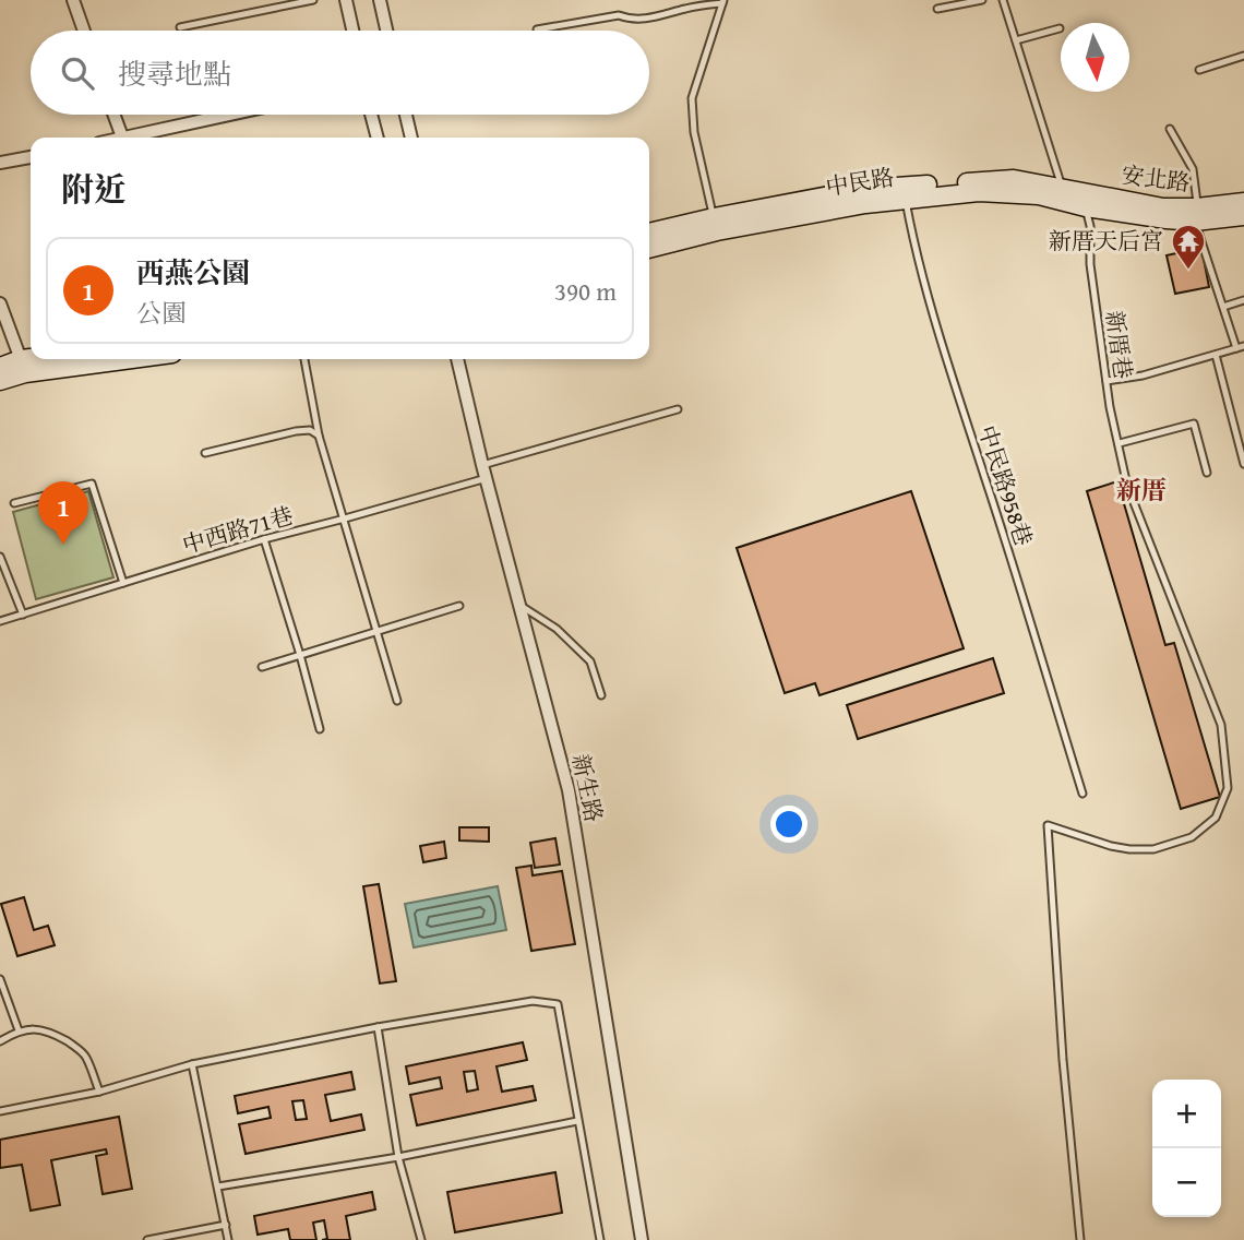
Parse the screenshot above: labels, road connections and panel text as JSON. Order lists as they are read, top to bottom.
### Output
{
  "streets": {
    "main road": ["安北路", "中民路"],
    "street": ["新生路"],
    "lane": ["新厝巷", "中民路958巷", "中西路71巷"]
  },
  "crossings": [
    ["安北路", "中民路"],
    ["安北路", "新厝巷"],
    ["中民路", "新厝巷"],
    ["中民路", "中民路958巷"],
    ["中西路71巷", "新生路"]
  ],
  "districts": ["新厝"],
  "places": {
    "temple": ["新厝天后宮"]
  },
  "north": "bottom",
  "page": {
    "search": "搜尋地點",
    "heading": "附近",
    "list": [
      {
        "mark": "1",
        "name": "西燕公園",
        "note": "公園",
        "value": "390 m"
      }
    ],
    "pins": "1",
    "map_buttons": ["+", "−"]
  }
}
